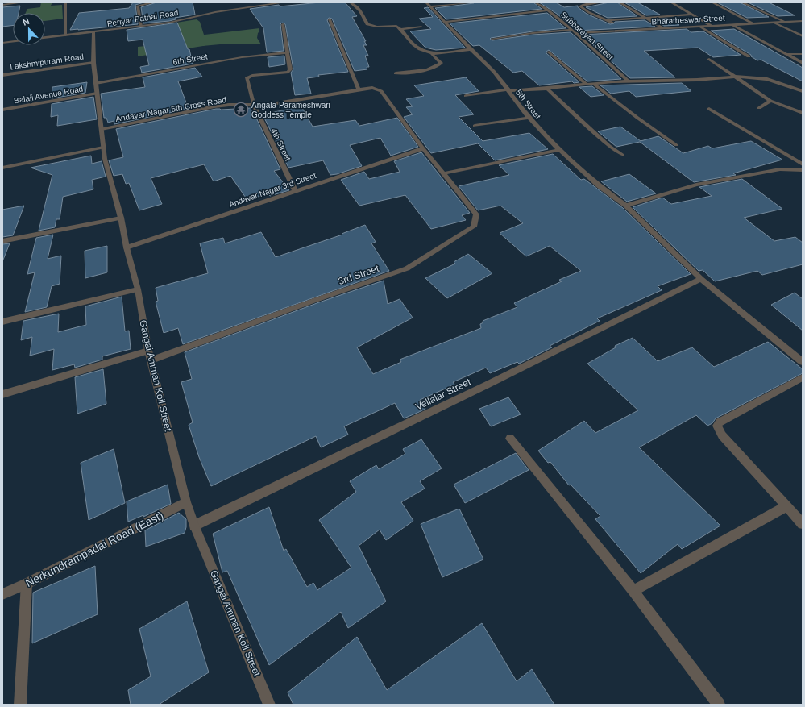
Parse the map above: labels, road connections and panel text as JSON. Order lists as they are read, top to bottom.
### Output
{
  "streets": {
    "street": [
      "Periyar Pathai Road",
      "Bharatheswar Street",
      "Subbarayan Street",
      "6th Street",
      "Lakshmipuram Road",
      "Balaji Avenue Road",
      "5th Street",
      "Andavar Nagar 5th Cross Road",
      "4th Street",
      "Andavar Nagar 3rd Street",
      "3rd Street",
      "Gangai Amman Koil Street",
      "Vellalar Street",
      "Nerkundrampadai Road (East)"
    ]
  },
  "crossings": [
    ["Periyar Pathai Road", "Gangai Amman Koil Street"],
    ["Bharatheswar Street", "Subbarayan Street"],
    ["6th Street", "4th Street"],
    ["6th Street", "Gangai Amman Koil Street"],
    ["Lakshmipuram Road", "Gangai Amman Koil Street"],
    ["Balaji Avenue Road", "Gangai Amman Koil Street"],
    ["5th Street", "Vellalar Street"],
    ["Andavar Nagar 5th Cross Road", "4th Street"],
    ["Andavar Nagar 5th Cross Road", "3rd Street"],
    ["Andavar Nagar 5th Cross Road", "Gangai Amman Koil Street"],
    ["4th Street", "Andavar Nagar 3rd Street"],
    ["Andavar Nagar 3rd Street", "3rd Street"],
    ["Andavar Nagar 3rd Street", "Gangai Amman Koil Street"],
    ["3rd Street", "Gangai Amman Koil Street"],
    ["Gangai Amman Koil Street", "Vellalar Street"],
    ["Gangai Amman Koil Street", "Nerkundrampadai Road (East)"]
  ],
  "places": {
    "temple": ["Angala Parameshwari Goddess Temple"]
  },
  "north": "top"
}
